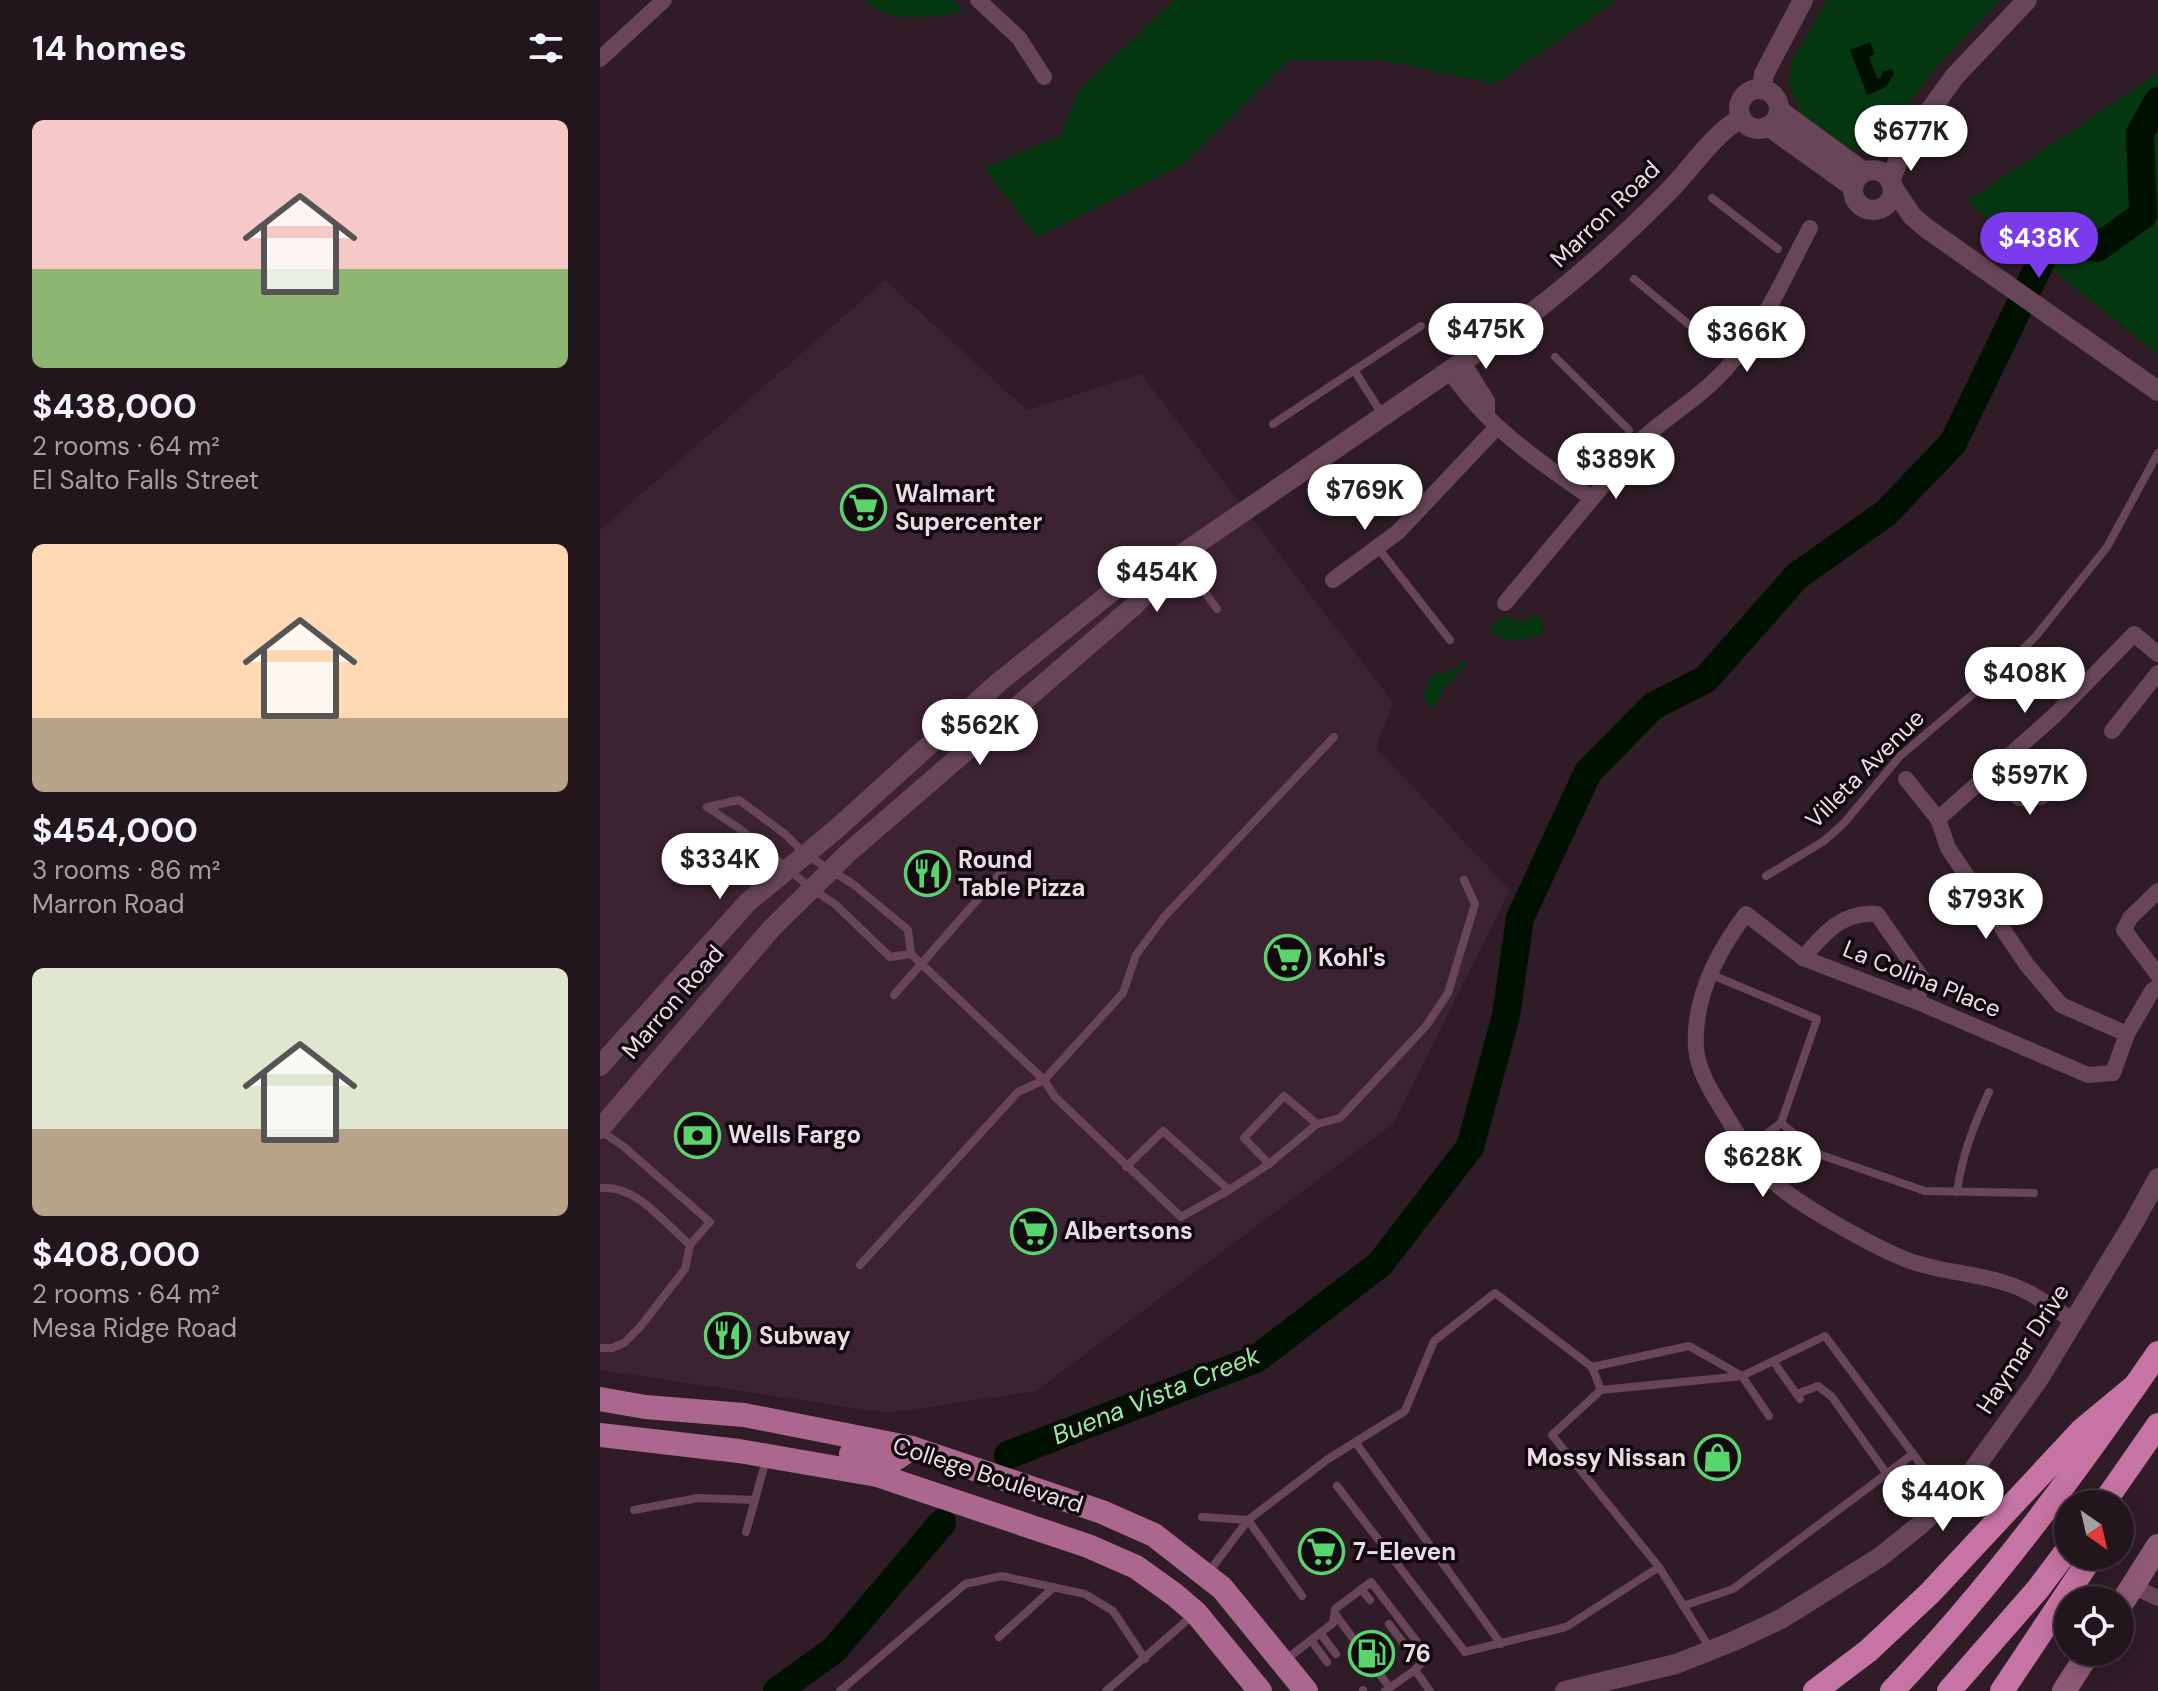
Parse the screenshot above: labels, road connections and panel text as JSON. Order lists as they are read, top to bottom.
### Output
{
  "streets": {
    "main road": ["College Boulevard"],
    "street": ["Marron Road", "La Colina Place", "Haymar Drive"],
    "lane": ["Villeta Avenue"]
  },
  "water": ["Buena Vista Creek"],
  "places": {
    "supermarket": [
      "Walmart Supercenter",
      "Kohl's",
      "Albertsons",
      "7-Eleven"
    ],
    "restaurant": ["Round Table Pizza", "Subway"],
    "bank": ["Wells Fargo"],
    "shop": ["Mossy Nissan"],
    "fuel station": ["76"]
  },
  "north": "bottom right",
  "page": {
    "heading": "14 homes",
    "list": [
      {
        "name": "$438,000",
        "note": "2 rooms · 64 m² · El Salto Falls Street"
      },
      {
        "name": "$454,000",
        "note": "3 rooms · 86 m² · Marron Road"
      },
      {
        "name": "$408,000",
        "note": "2 rooms · 64 m² · Mesa Ridge Road"
      }
    ],
    "price": [
      "$677K",
      "$438K",
      "$475K",
      "$366K",
      "$389K",
      "$769K",
      "$454K",
      "$408K",
      "$562K",
      "$597K",
      "$334K",
      "$793K",
      "$628K",
      "$440K"
    ]
  }
}
